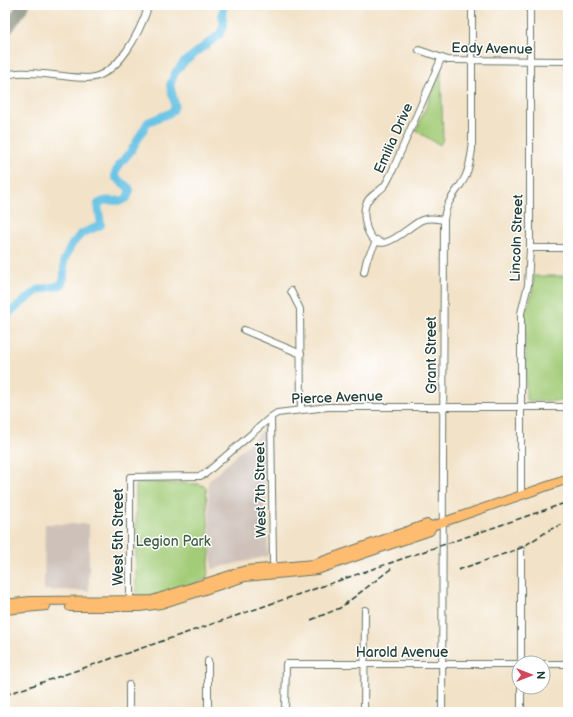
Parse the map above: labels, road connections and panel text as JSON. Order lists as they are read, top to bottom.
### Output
{
  "streets": {
    "street": [
      "Eady Avenue",
      "Emilia Drive",
      "Lincoln Street",
      "Grant Street",
      "Pierce Avenue",
      "West 7th Street",
      "West 5th Street",
      "Harold Avenue"
    ]
  },
  "crossings": [
    ["Eady Avenue", "Emilia Drive"],
    ["Eady Avenue", "Lincoln Street"],
    ["Eady Avenue", "Grant Street"],
    ["Lincoln Street", "Pierce Avenue"],
    ["Grant Street", "Pierce Avenue"],
    ["Grant Street", "Harold Avenue"],
    ["Pierce Avenue", "West 7th Street"],
    ["Pierce Avenue", "West 5th Street"]
  ],
  "parks": ["Legion Park"],
  "north": "right"
}
